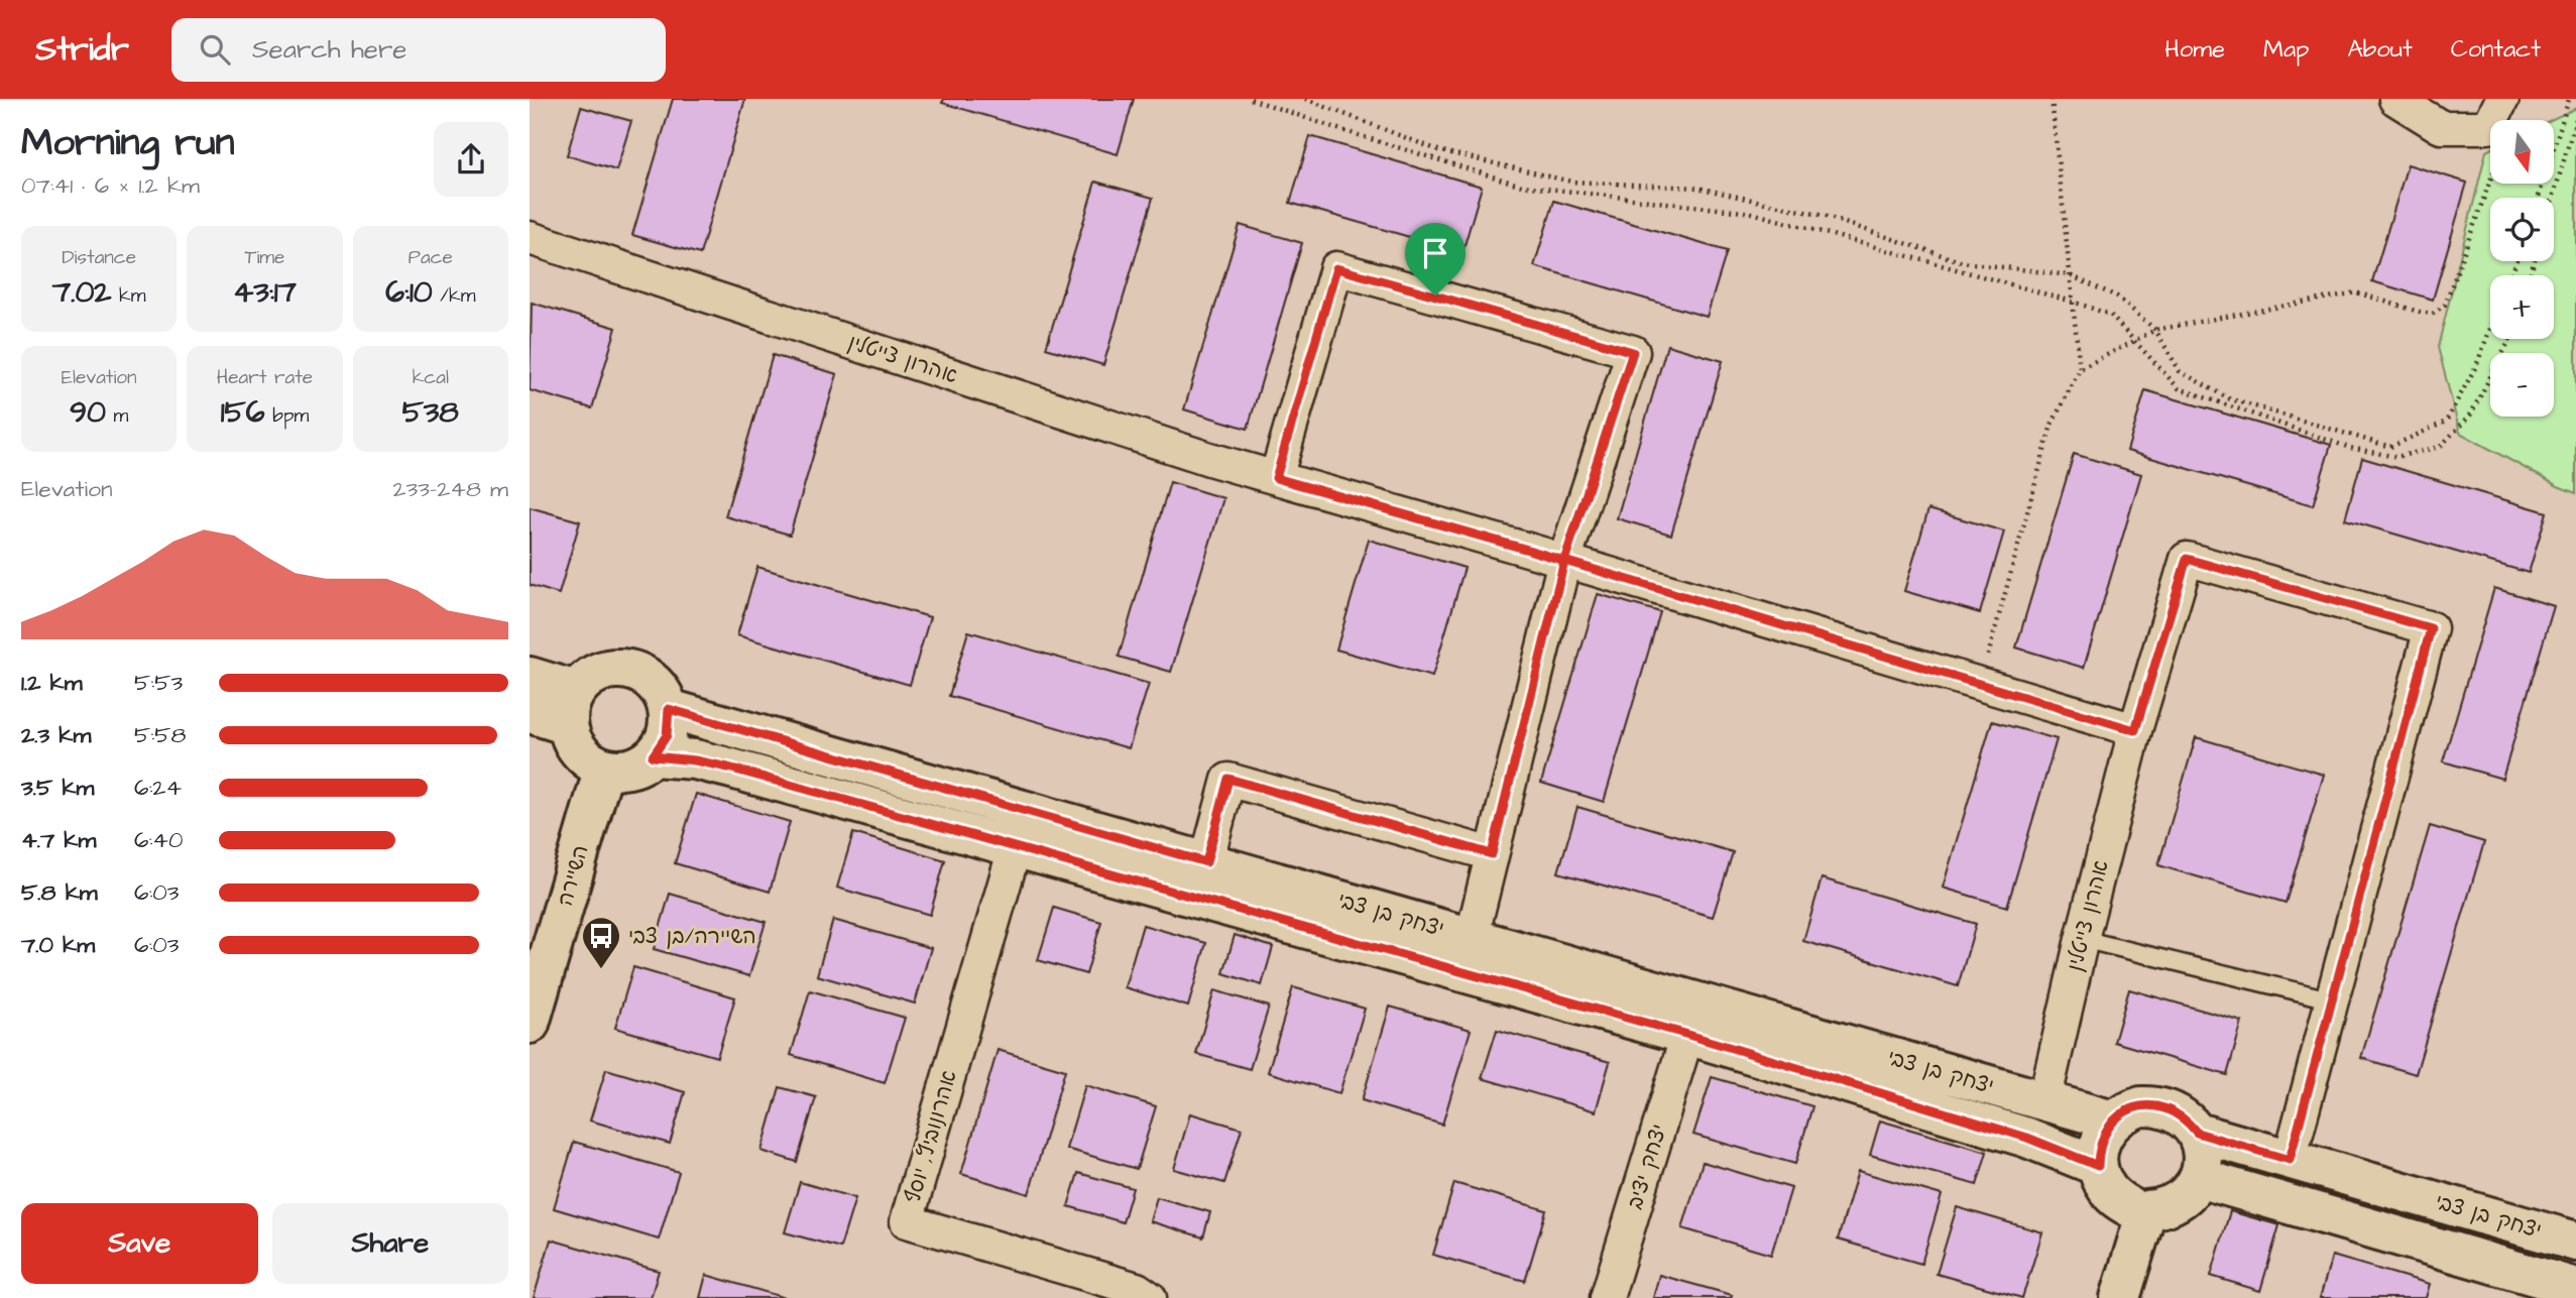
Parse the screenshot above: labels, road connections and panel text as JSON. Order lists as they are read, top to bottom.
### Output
{
  "streets": {
    "street": [
      "אהרון צייטלין",
      "השיירה",
      "יצחק בן צבי",
      "אהרונוביץ, יוסף",
      "יצחק יציב"
    ]
  },
  "crossings": [
    ["אהרון צייטלין", "יצחק בן צבי"],
    ["השיירה", "יצחק בן צבי"],
    ["יצחק בן צבי", "אהרונוביץ, יוסף"],
    ["יצחק בן צבי", "יצחק יציב"]
  ],
  "places": {
    "bus stop": ["השיירה/בן צבי"]
  },
  "north": "bottom",
  "page": {
    "header": "Stridr",
    "search": "Search here",
    "nav": [
      "Home",
      "Map",
      "About",
      "Contact"
    ],
    "heading": ["Morning run", "07:41 · 6 × 1.2 km"],
    "map_buttons": ["+", "−"],
    "stats": [
      ["Distance", "7.02 km"],
      ["Time", "43:17"],
      ["Pace", "6:10 /km"],
      ["Elevation", "90 m"],
      ["Heart rate", "156 bpm"],
      ["kcal", "538"]
    ],
    "chart": ["Elevation", "233–248 m"],
    "list": [
      {
        "name": "1.2 km",
        "note": "5:53"
      },
      {
        "name": "2.3 km",
        "note": "5:58"
      },
      {
        "name": "3.5 km",
        "note": "6:24"
      },
      {
        "name": "4.7 km",
        "note": "6:40"
      },
      {
        "name": "5.8 km",
        "note": "6:03"
      },
      {
        "name": "7.0 km",
        "note": "6:03"
      }
    ],
    "buttons": ["Save", "Share"]
  }
}
